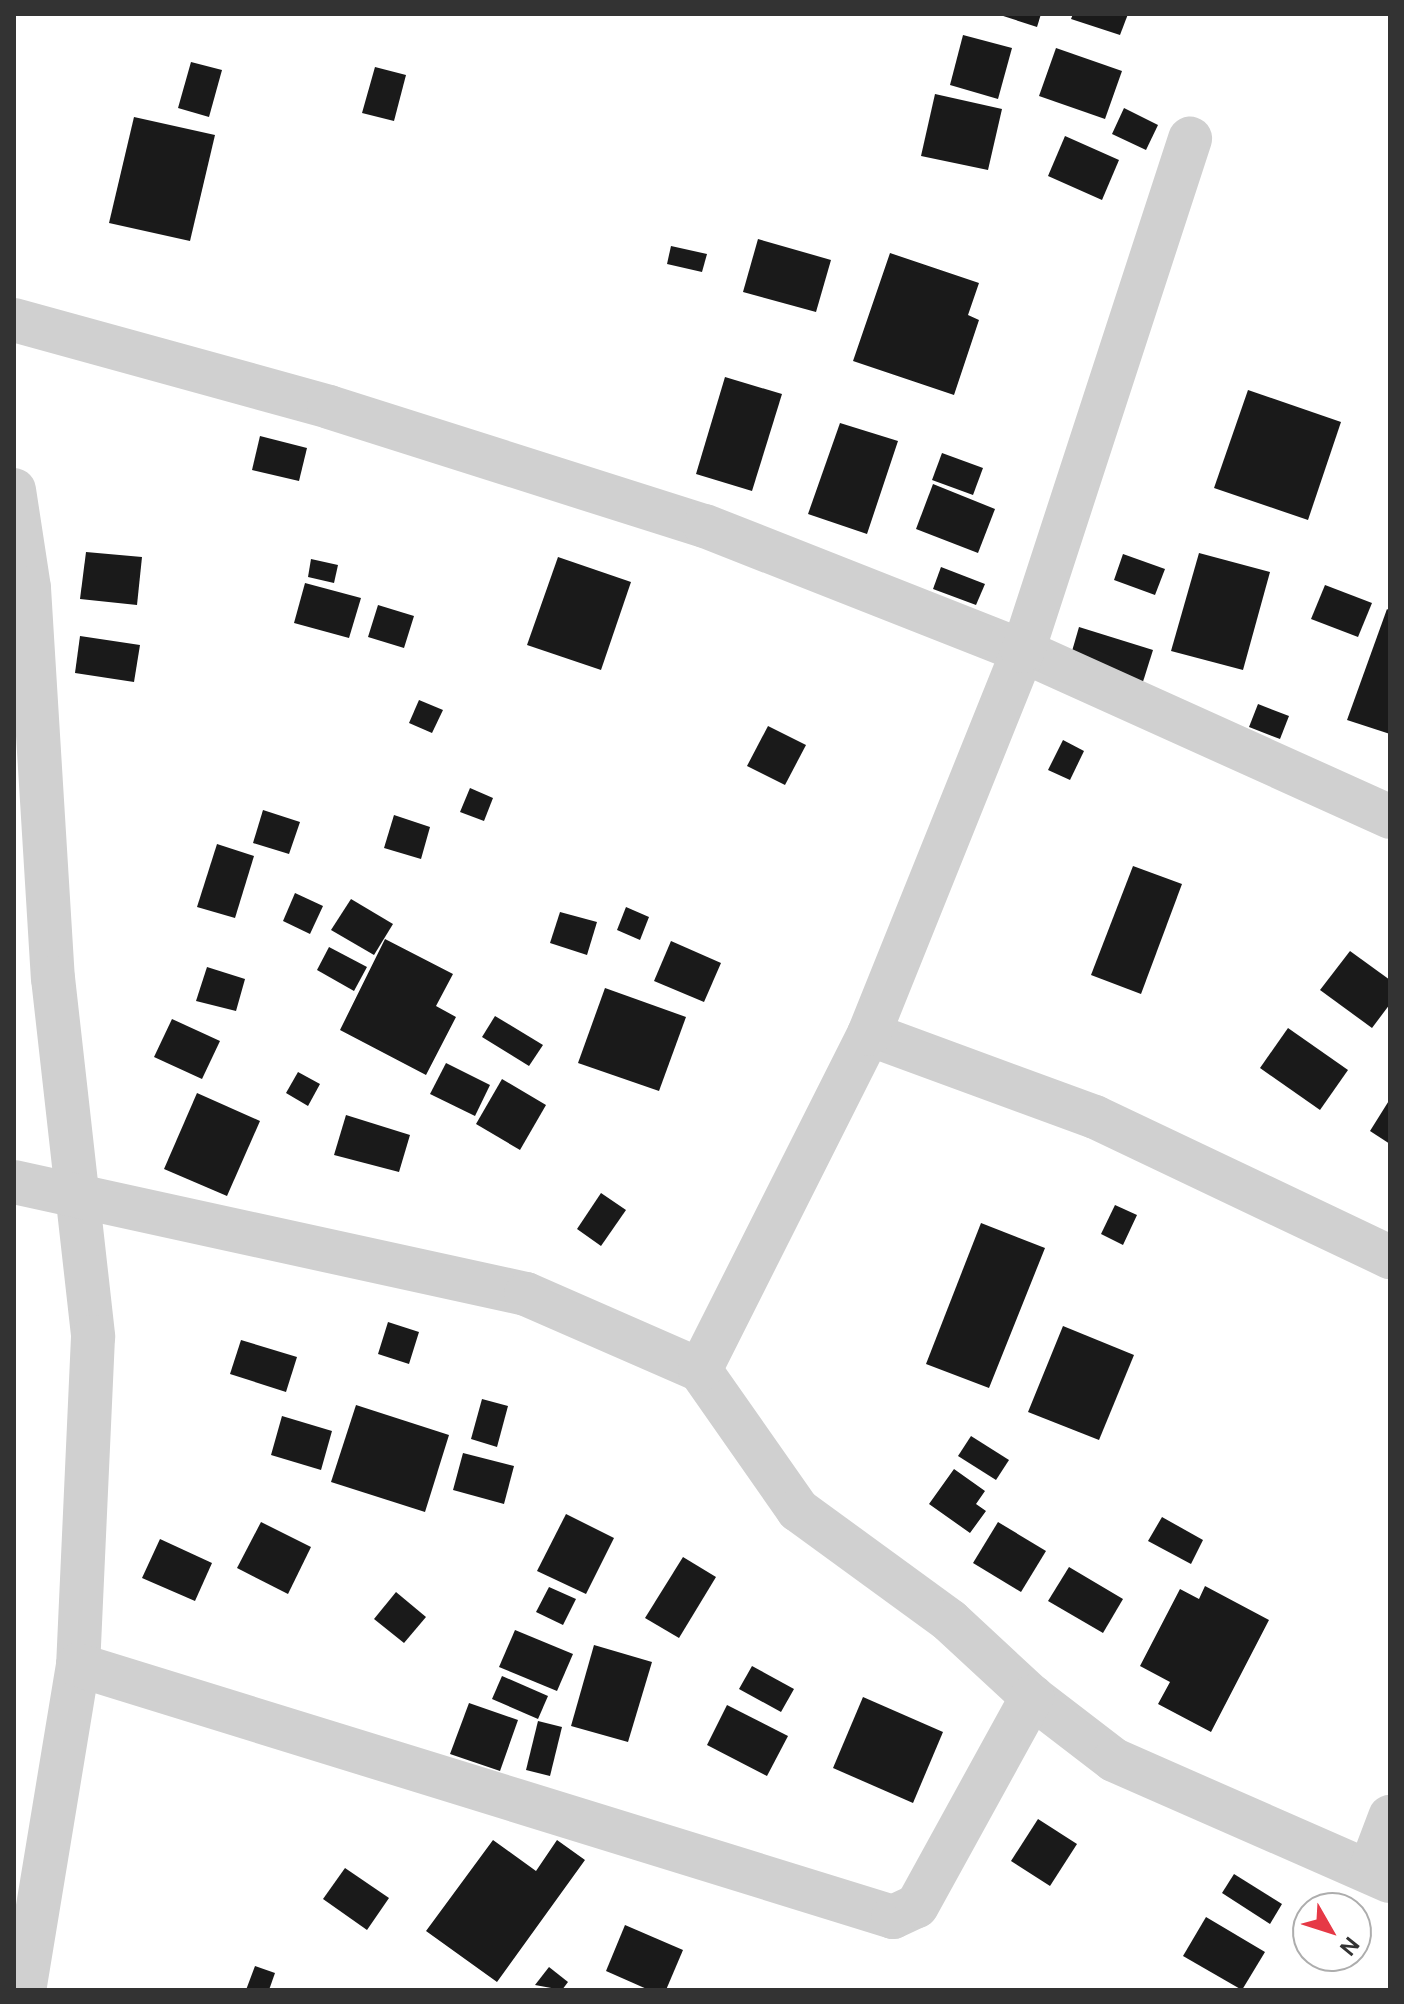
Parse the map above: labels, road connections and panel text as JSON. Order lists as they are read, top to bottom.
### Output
{
  "north": "bottom right"
}
